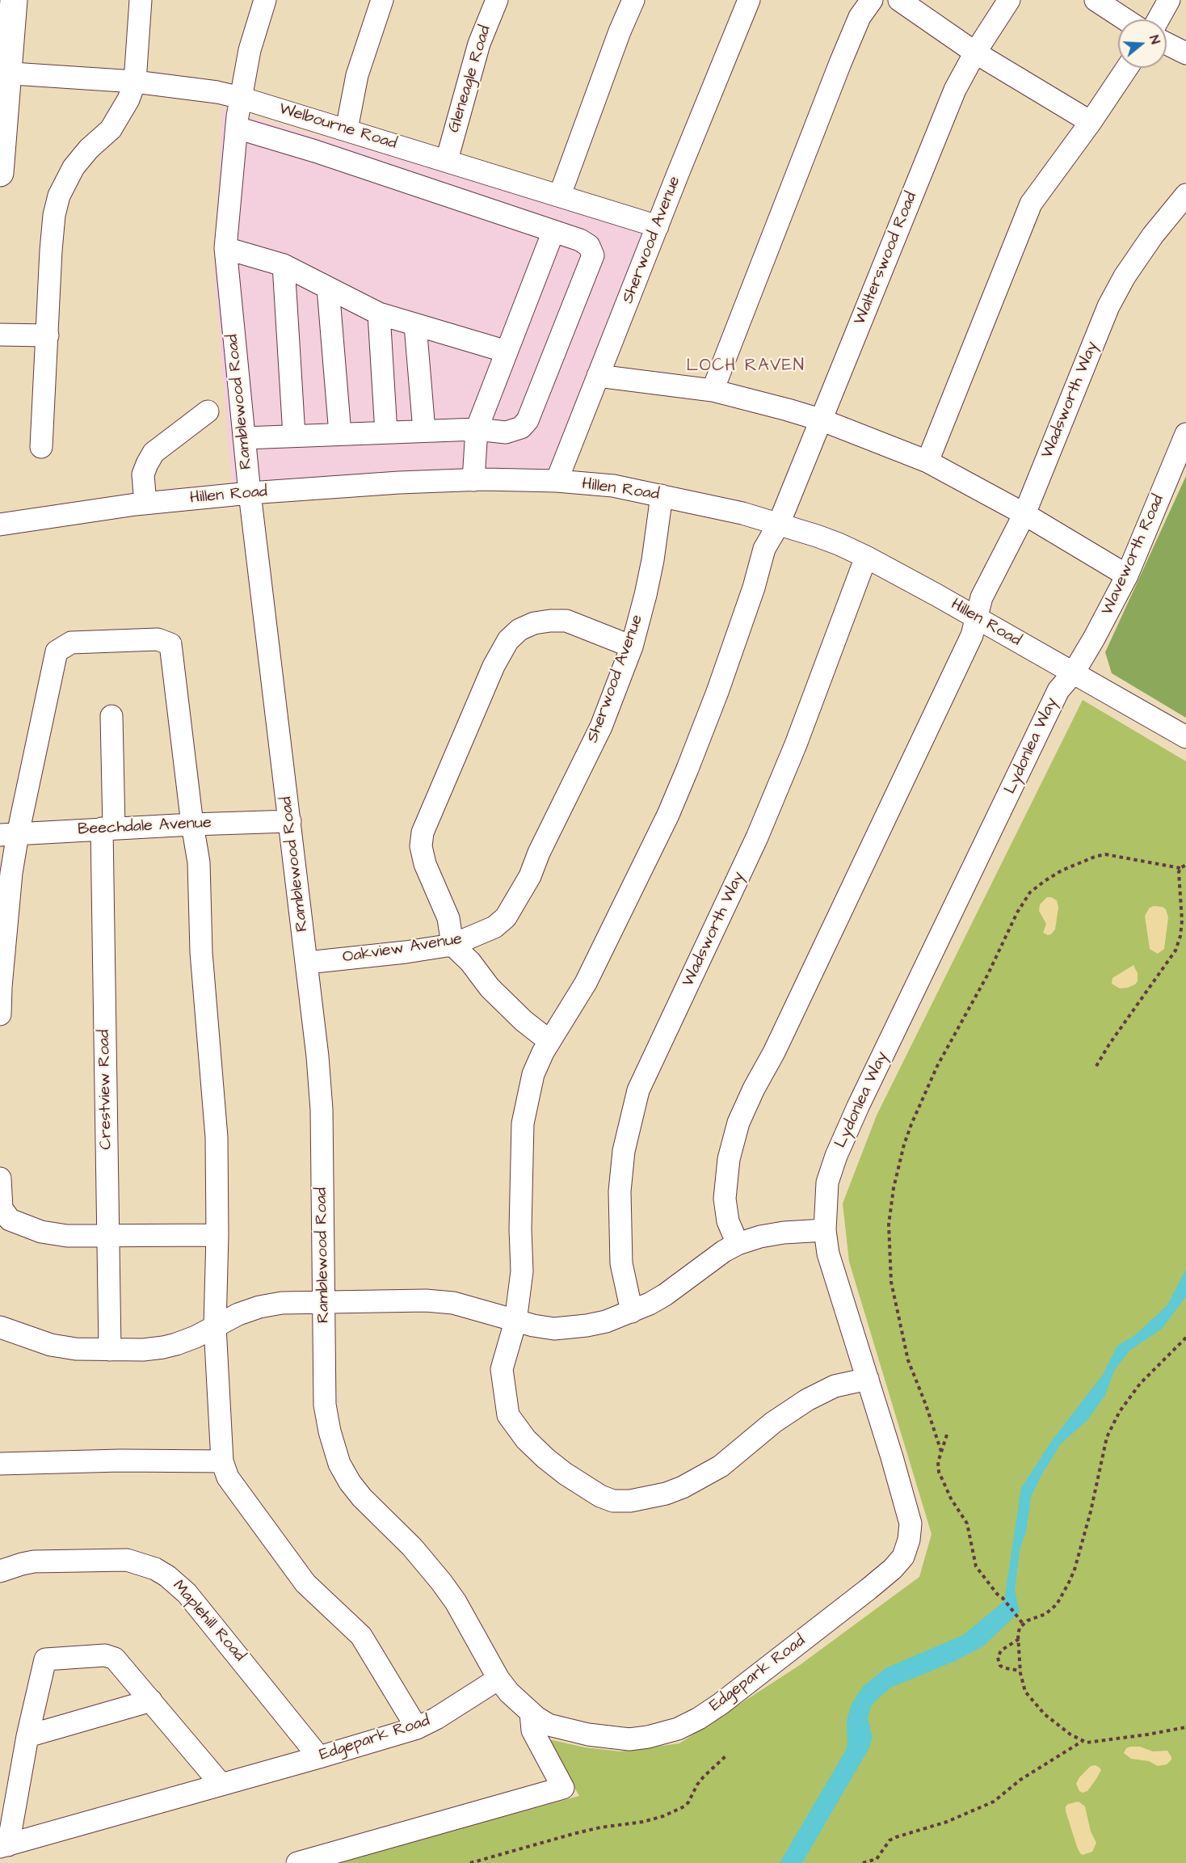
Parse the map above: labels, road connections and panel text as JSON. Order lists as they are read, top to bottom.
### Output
{
  "streets": {
    "street": [
      "Gleneagle Road",
      "Welbourne Road",
      "Sherwood Avenue",
      "Walterswood Road",
      "Wadsworth Way",
      "Ramblewood Road",
      "Hillen Road",
      "Waveworth Road",
      "Lydonlea Way",
      "Beechdale Avenue",
      "Oakview Avenue",
      "Crestview Road",
      "Maplehill Road",
      "Edgepark Road"
    ]
  },
  "crossings": [
    ["Gleneagle Road", "Welbourne Road"],
    ["Welbourne Road", "Sherwood Avenue"],
    ["Welbourne Road", "Ramblewood Road"],
    ["Sherwood Avenue", "Hillen Road"],
    ["Sherwood Avenue", "Oakview Avenue"],
    ["Walterswood Road", "Hillen Road"],
    ["Walterswood Road", "Lydonlea Way"],
    ["Wadsworth Way", "Hillen Road"],
    ["Ramblewood Road", "Hillen Road"],
    ["Ramblewood Road", "Beechdale Avenue"],
    ["Ramblewood Road", "Oakview Avenue"],
    ["Ramblewood Road", "Edgepark Road"],
    ["Hillen Road", "Waveworth Road"],
    ["Hillen Road", "Lydonlea Way"],
    ["Waveworth Road", "Lydonlea Way"],
    ["Lydonlea Way", "Edgepark Road"],
    ["Beechdale Avenue", "Crestview Road"],
    ["Maplehill Road", "Edgepark Road"]
  ],
  "districts": ["LOCH RAVEN"],
  "north": "right"
}
